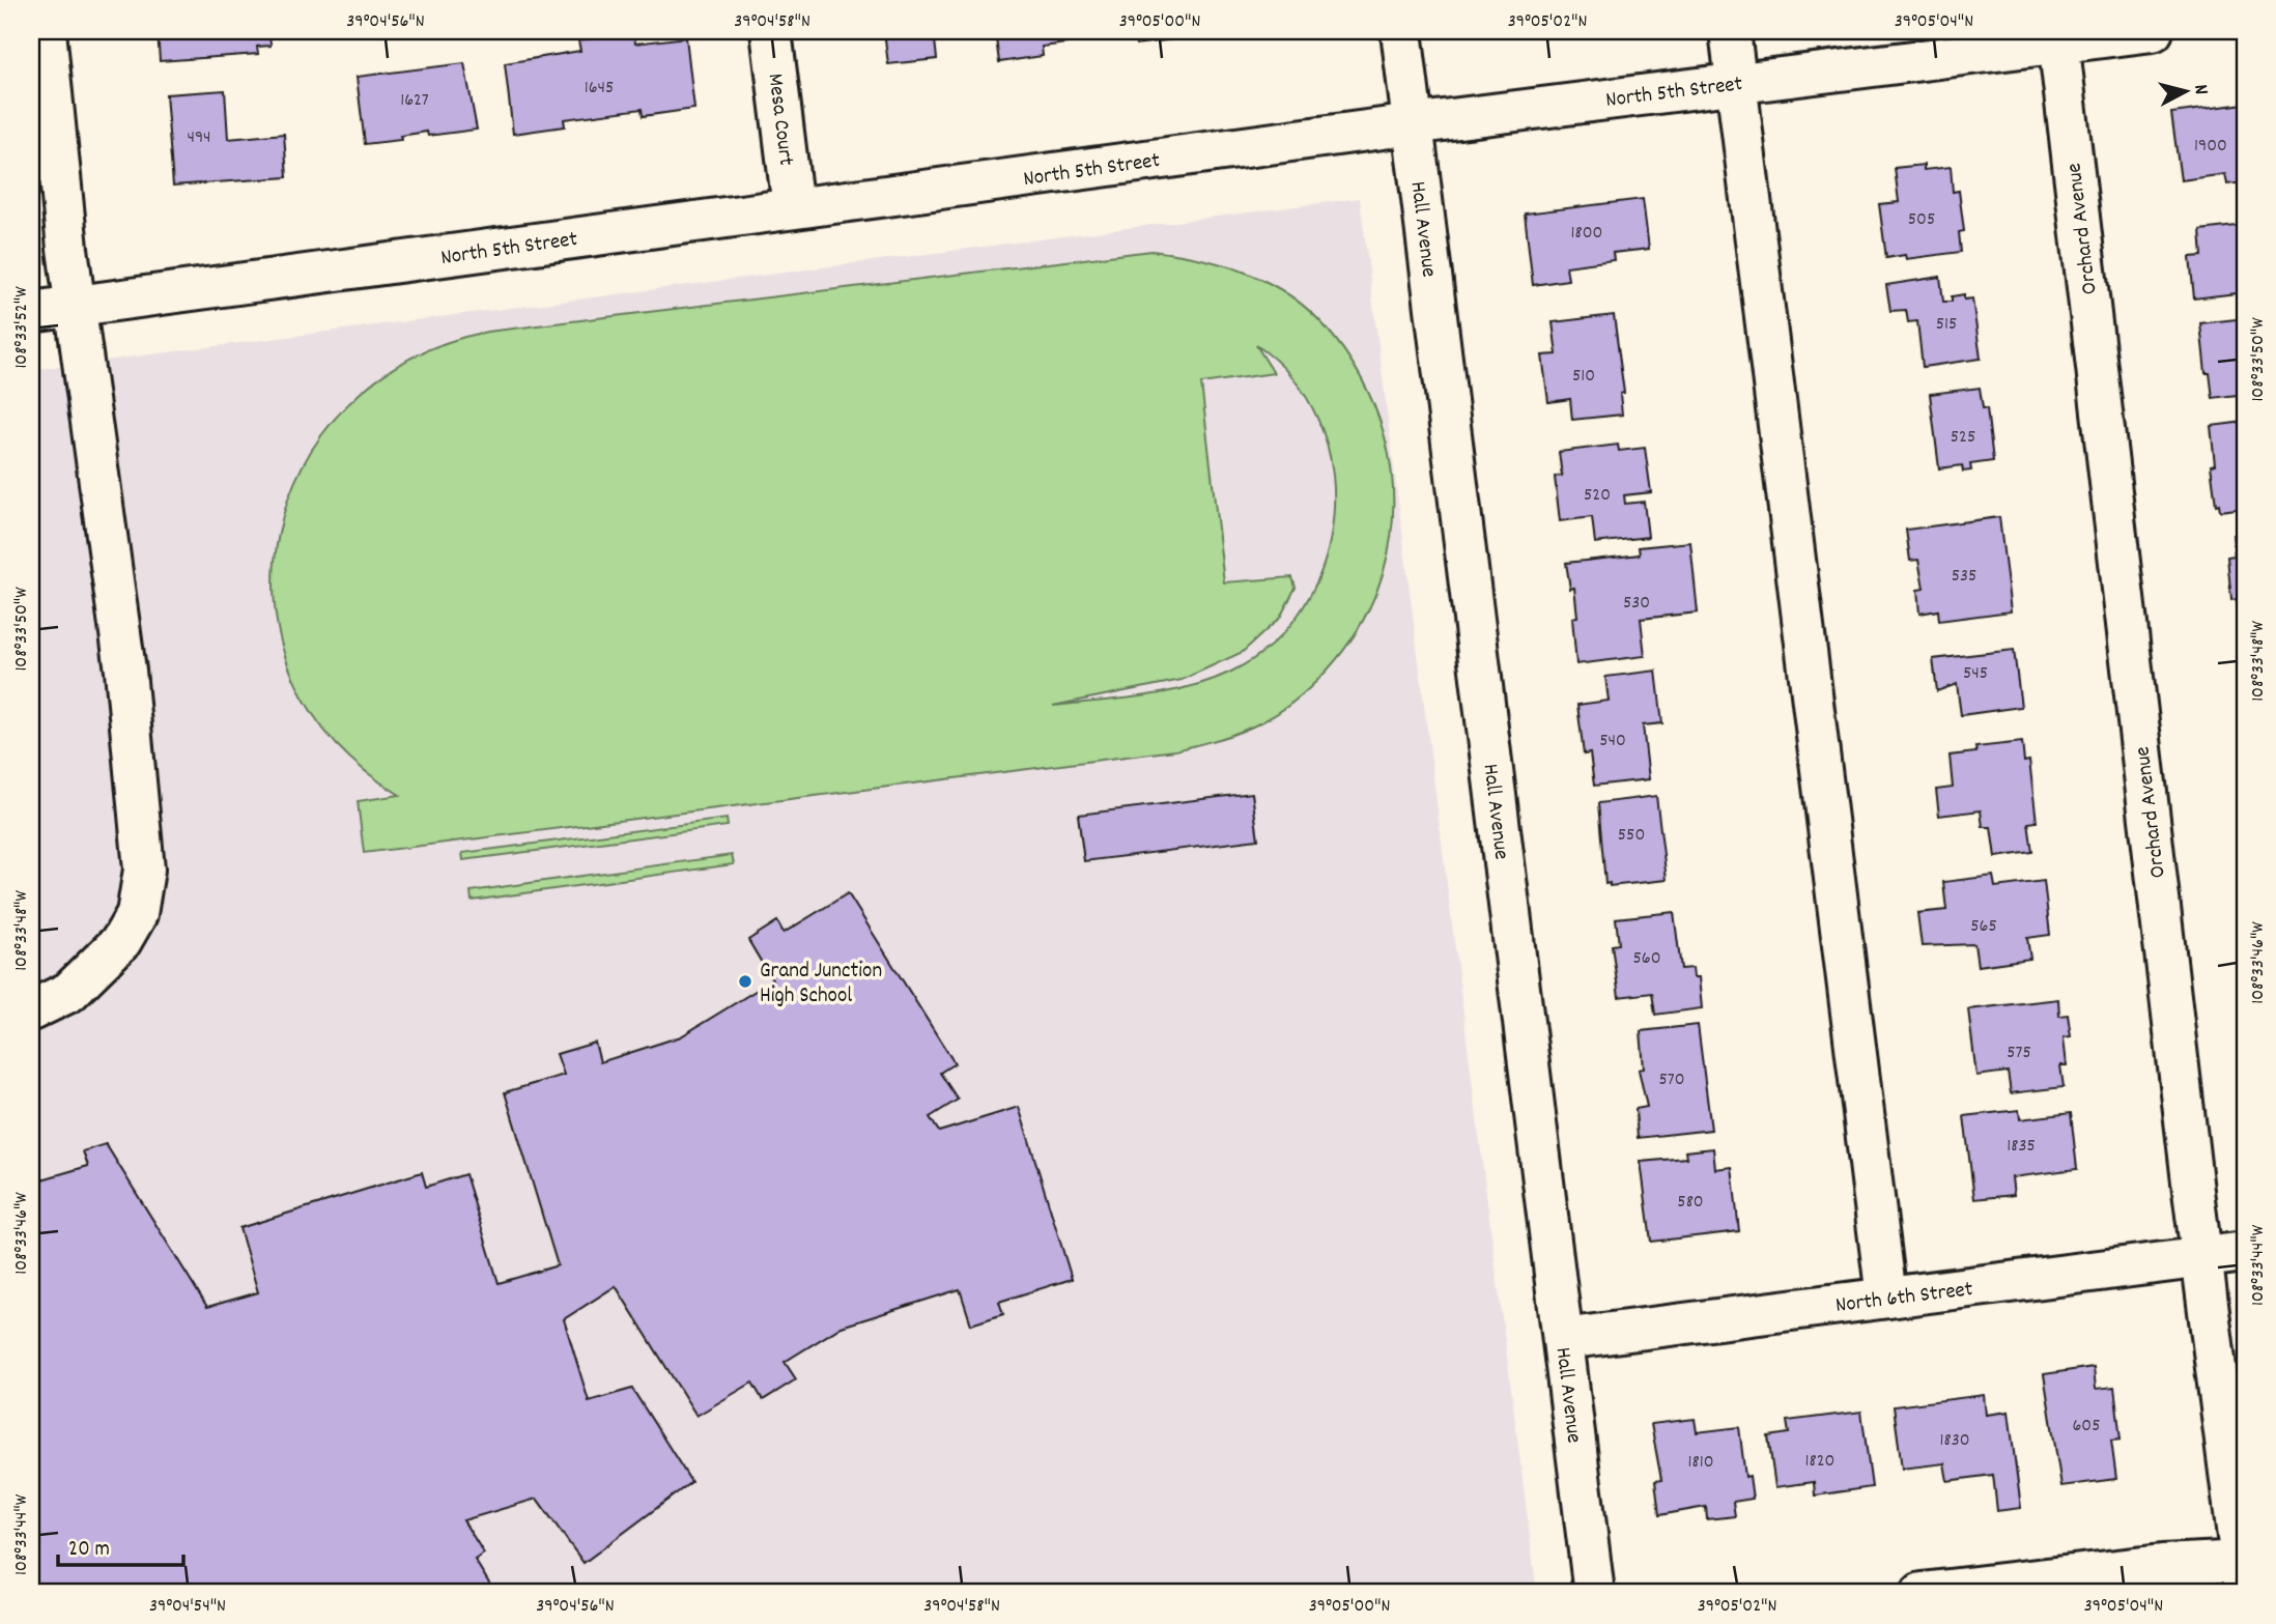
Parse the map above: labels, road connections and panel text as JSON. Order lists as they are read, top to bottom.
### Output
{
  "streets": {
    "street": [
      "North 5th Street",
      "Mesa Court",
      "Hall Avenue",
      "Orchard Avenue",
      "North 6th Street"
    ]
  },
  "crossings": [
    ["North 5th Street", "Mesa Court"],
    ["North 5th Street", "Hall Avenue"],
    ["North 5th Street", "Orchard Avenue"],
    ["Hall Avenue", "North 6th Street"],
    ["Orchard Avenue", "North 6th Street"]
  ],
  "places": ["Grand Junction High School"],
  "house_numbers": [
    "1645",
    "1627",
    "494",
    "1900",
    "505",
    "1800",
    "515",
    "510",
    "525",
    "520",
    "535",
    "530",
    "545",
    "540",
    "550",
    "565",
    "560",
    "575",
    "570",
    "1835",
    "580",
    "605",
    "1830",
    "1820",
    "1810"
  ],
  "scale_bar": "20 m",
  "north": "right",
  "coordinates": [
    "39°04'56\"N",
    "39°04'58\"N",
    "39°05'00\"N",
    "39°05'02\"N",
    "39°05'04\"N",
    "108°33'52\"W",
    "108°33'50\"W",
    "108°33'48\"W",
    "108°33'46\"W",
    "108°33'44\"W",
    "39°04'54\"N"
  ]
}
